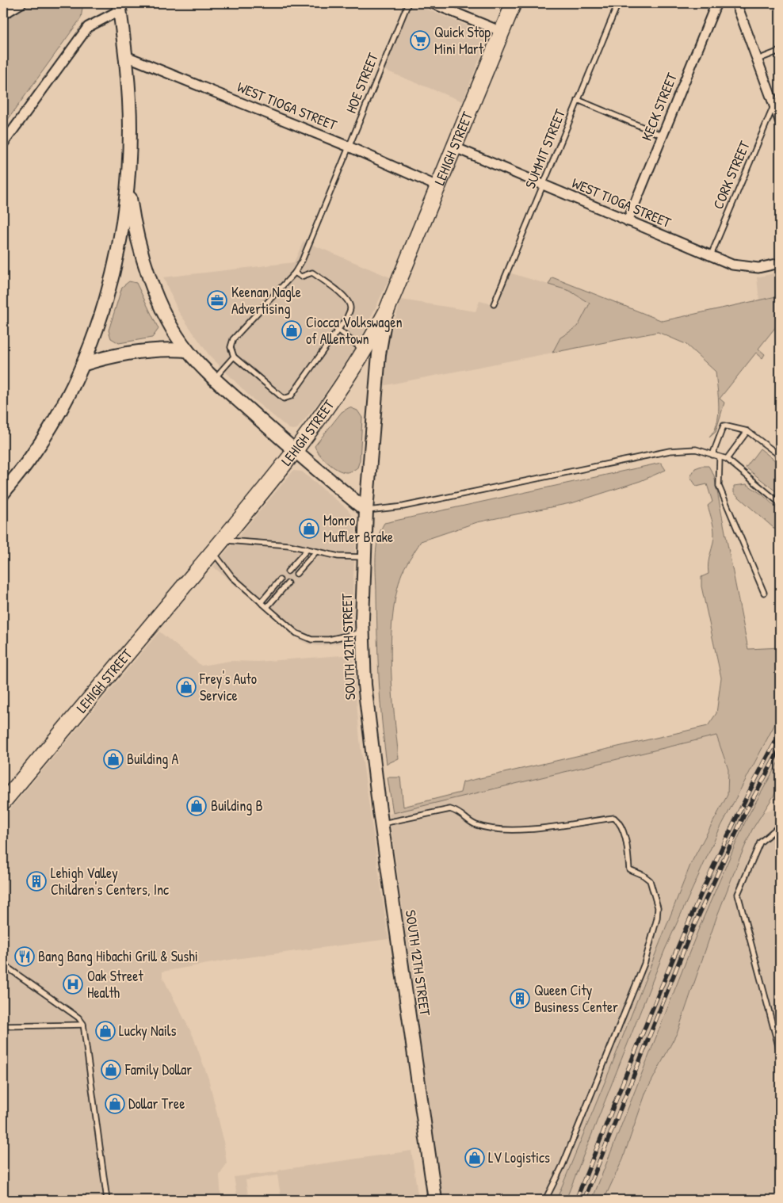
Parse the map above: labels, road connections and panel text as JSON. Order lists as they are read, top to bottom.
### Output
{
  "streets": {
    "main road": ["LEHIGH STREET"],
    "street": ["WEST TIOGA STREET", "KECK STREET", "SOUTH 12TH STREET"],
    "lane": ["HOE STREET", "SUMMIT STREET", "CORK STREET"]
  },
  "crossings": [
    ["HOE STREET", "WEST TIOGA STREET"],
    ["WEST TIOGA STREET", "KECK STREET"],
    ["WEST TIOGA STREET", "LEHIGH STREET"],
    ["WEST TIOGA STREET", "SUMMIT STREET"],
    ["WEST TIOGA STREET", "CORK STREET"],
    ["LEHIGH STREET", "SOUTH 12TH STREET"]
  ],
  "places": {
    "supermarket": ["Quick Stop Mini Mart"],
    "office": ["Keenan Nagle Advertising"],
    "shop": [
      "Ciocca Volkswagen of Allentown",
      "Monro Muffler Brake",
      "Frey's Auto Service",
      "Building A",
      "Building B",
      "Lucky Nails",
      "Family Dollar",
      "Dollar Tree",
      "LV Logistics"
    ],
    "building": ["Lehigh Valley Children's Centers, Inc", "Queen City Business Center"],
    "restaurant": ["Bang Bang Hibachi Grill & Sushi"],
    "hospital": ["Oak Street Health"]
  }
}
